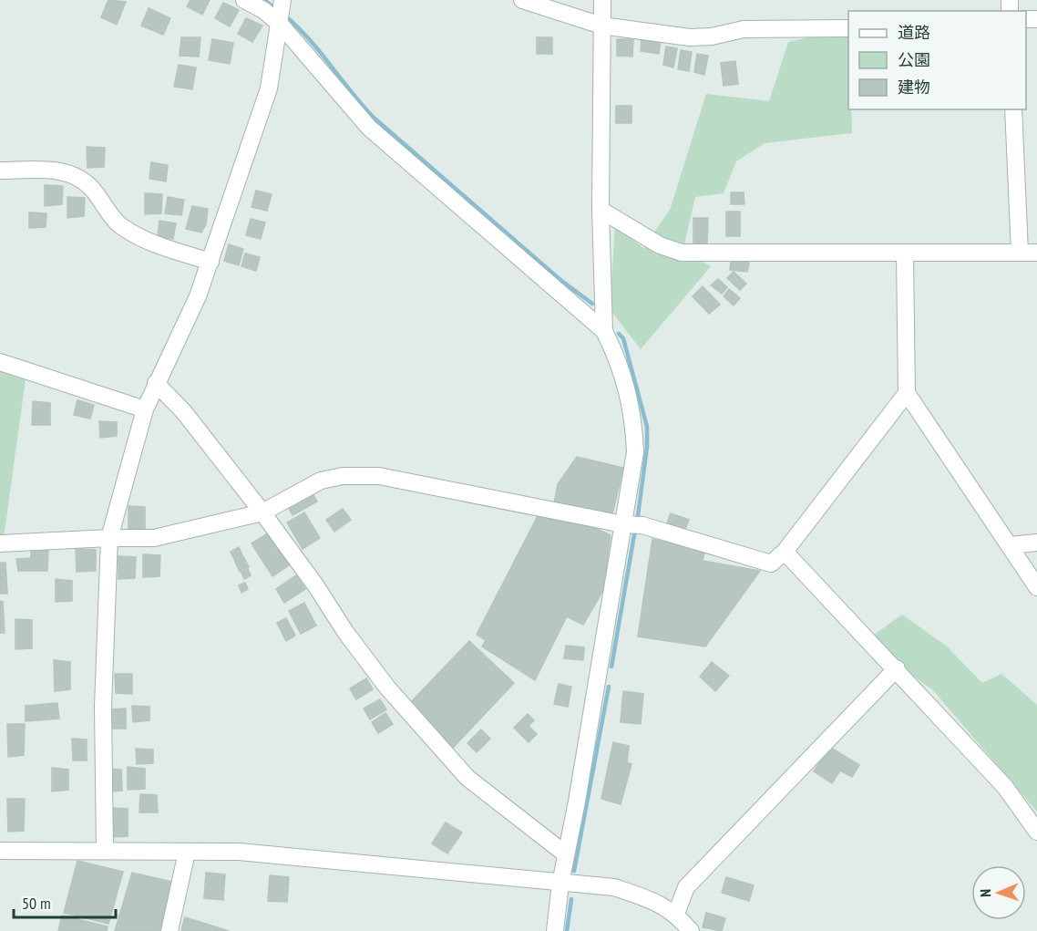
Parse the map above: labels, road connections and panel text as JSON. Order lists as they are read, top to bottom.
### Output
{
  "legend": ["道路", "公園", "建物"],
  "scale_bar": "50 m",
  "north": "left"
}
